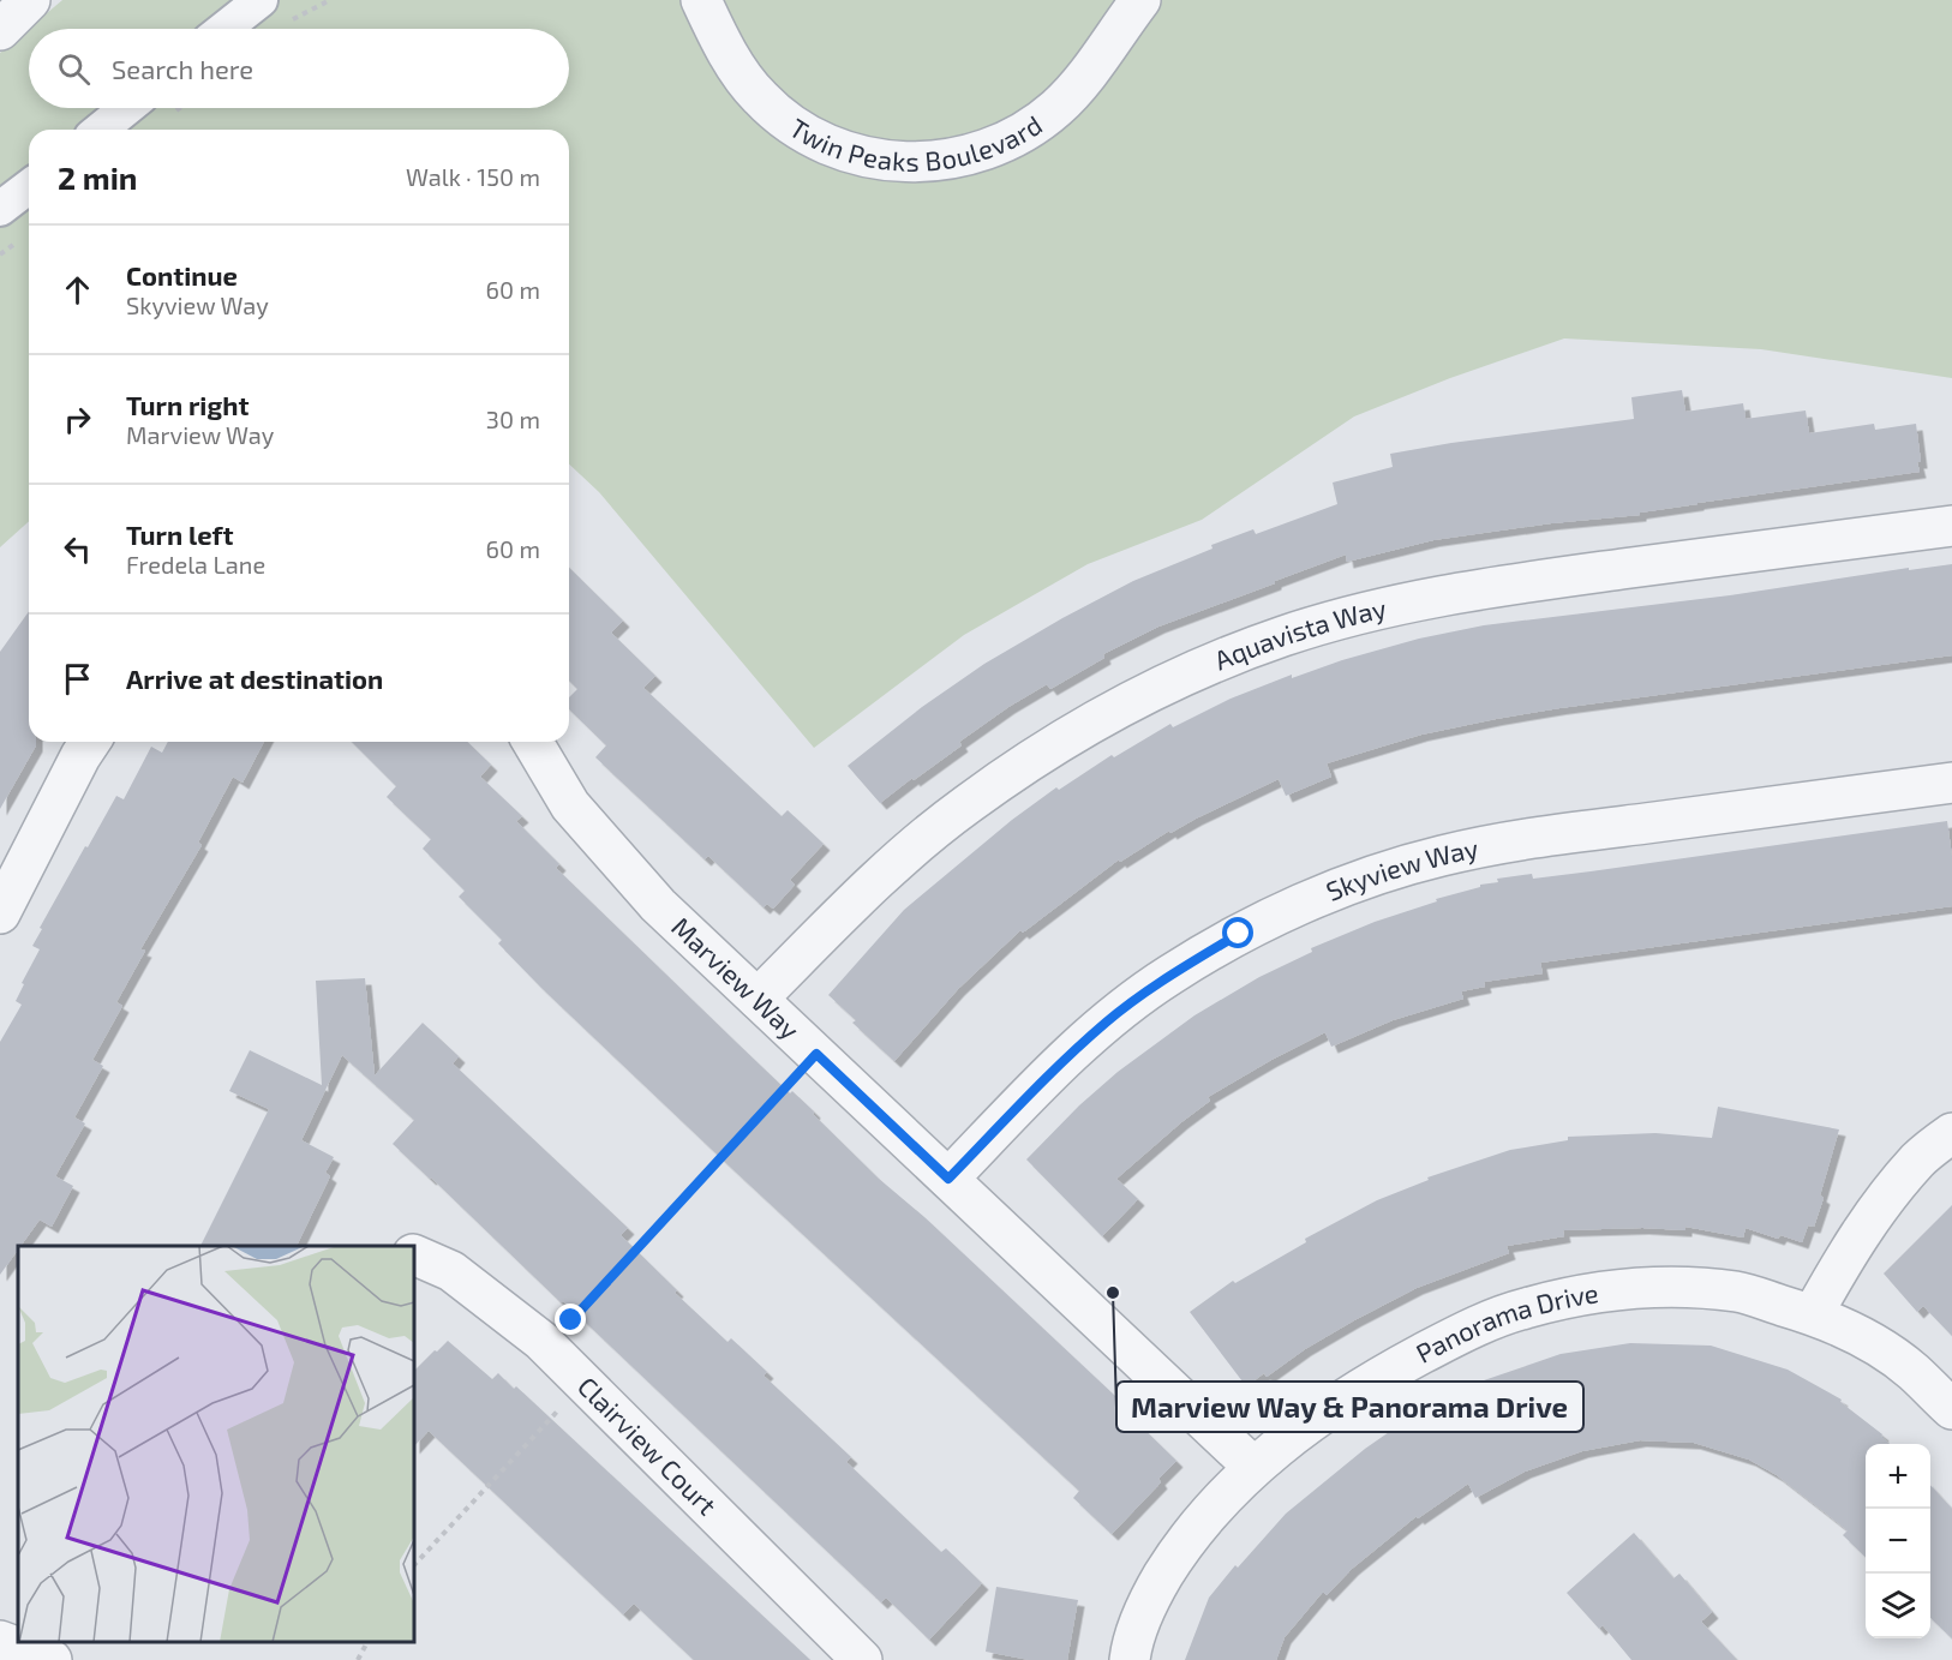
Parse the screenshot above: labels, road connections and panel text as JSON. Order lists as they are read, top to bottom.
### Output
{
  "streets": {
    "street": [
      "Twin Peaks Boulevard",
      "Aquavista Way",
      "Skyview Way",
      "Marview Way",
      "Panorama Drive",
      "Clairview Court"
    ]
  },
  "crossings": [
    ["Aquavista Way", "Marview Way"],
    ["Skyview Way", "Marview Way"],
    ["Marview Way", "Panorama Drive"]
  ],
  "places": ["Marview Way & Panorama Drive"],
  "page": {
    "search": "Search here",
    "heading": ["2 min", "Walk · 150 m"],
    "list": [
      ["Continue", "Skyview Way", "60 m"],
      ["Turn right", "Marview Way", "30 m"],
      ["Turn left", "Fredela Lane", "60 m"],
      "Arrive at destination"
    ],
    "map_buttons": ["+", "−"]
  }
}
